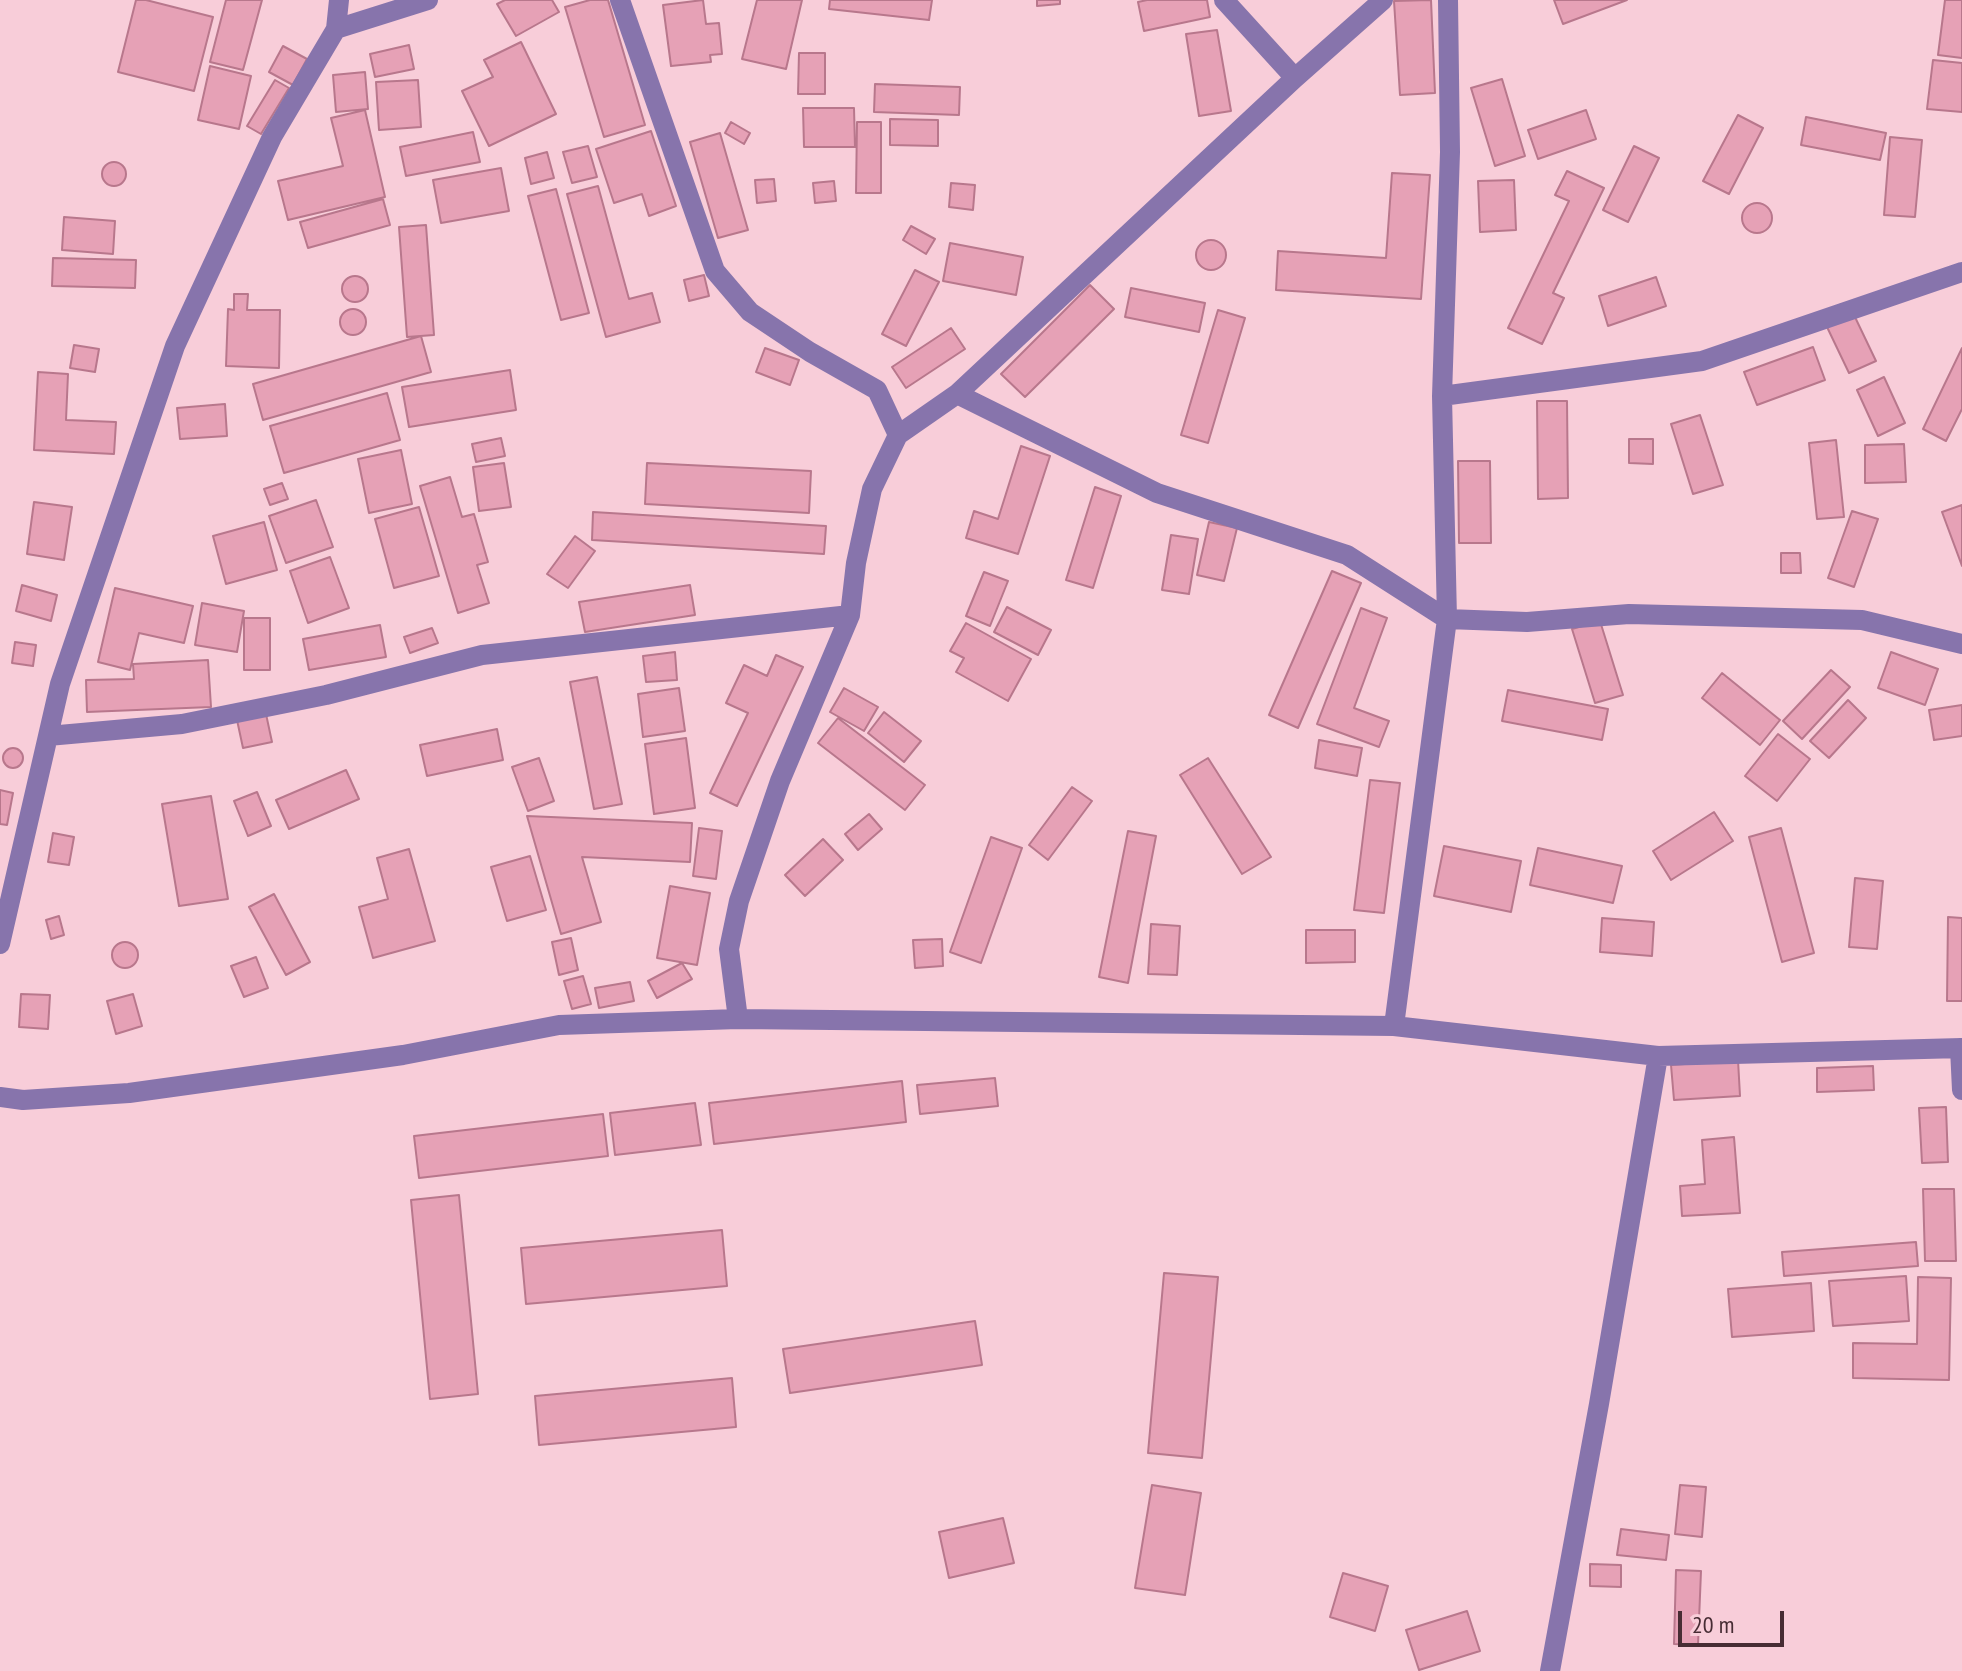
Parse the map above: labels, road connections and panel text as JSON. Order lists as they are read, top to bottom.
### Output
{
  "scale_bar": "20 m"
}
